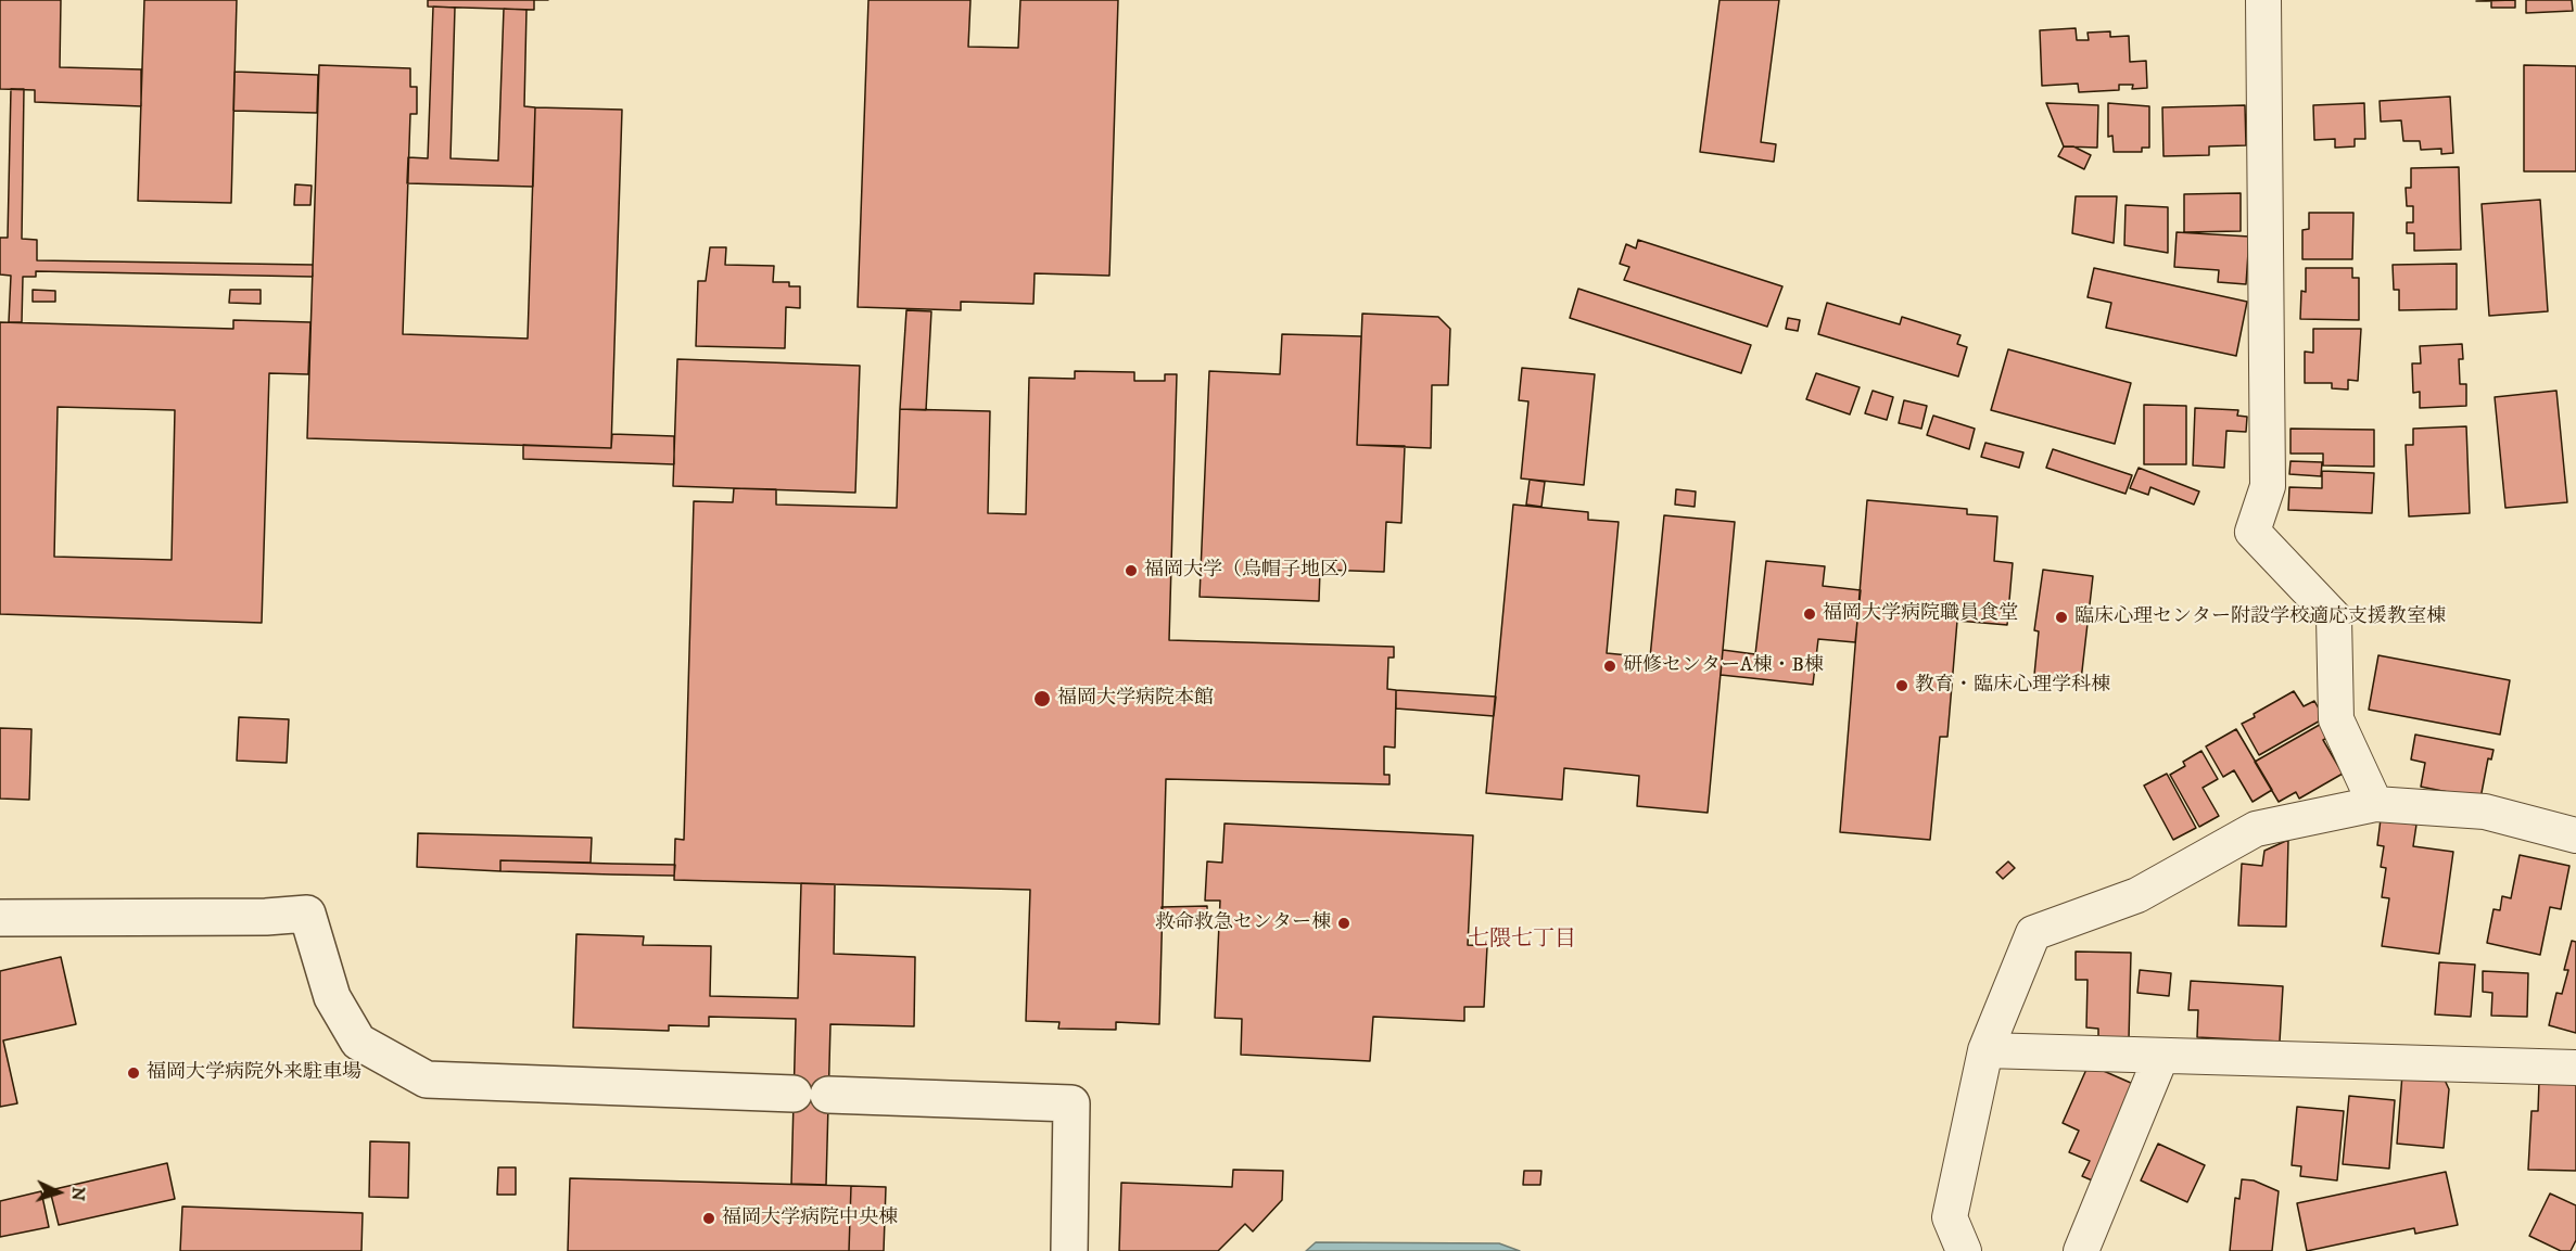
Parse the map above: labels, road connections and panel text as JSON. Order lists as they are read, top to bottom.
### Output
{
  "districts": ["七隈七丁目"],
  "places": [
    "福岡大学（烏帽子地区）",
    "福岡大学病院職員食堂",
    "臨床心理センター附設学校適応支援教室棟",
    "研修センターA棟・B棟",
    "教育・臨床心理学科棟",
    "福岡大学病院本館",
    "救命救急センター棟",
    "福岡大学病院外来駐車場",
    "福岡大学病院中央棟"
  ],
  "north": "right"
}
